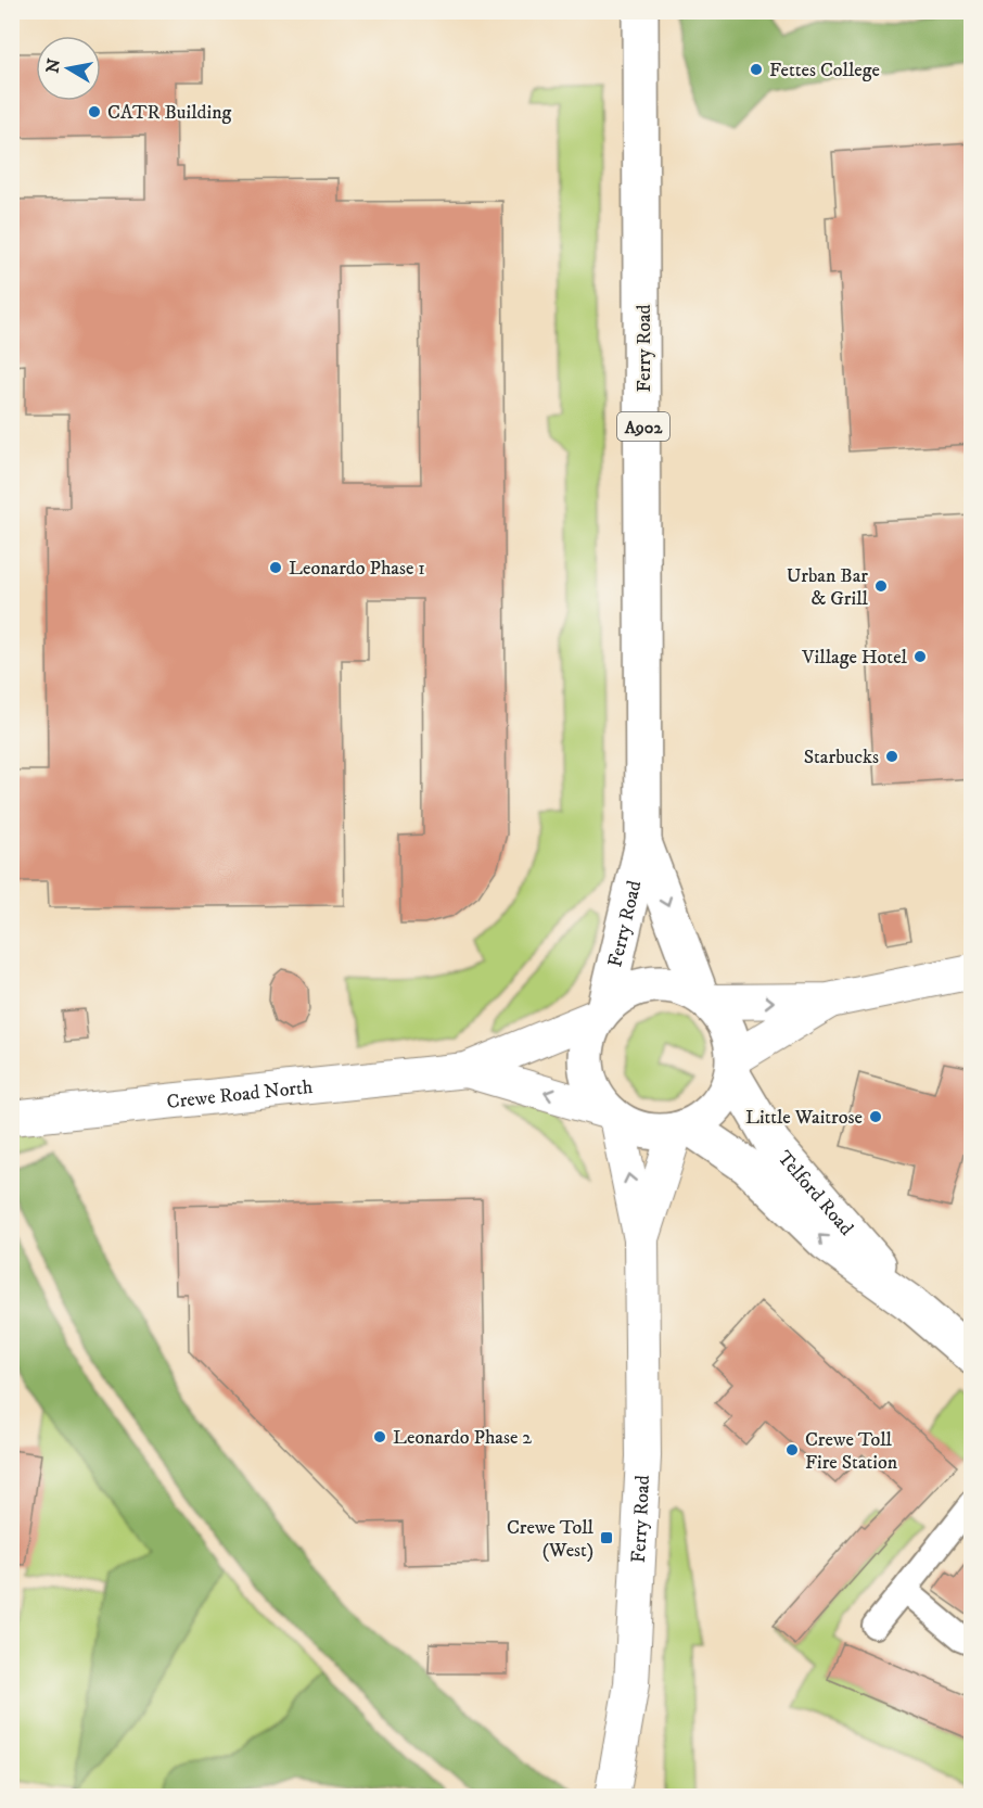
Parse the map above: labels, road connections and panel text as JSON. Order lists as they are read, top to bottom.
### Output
{
  "streets": {
    "main road": ["Ferry Road", "A902", "Telford Road"],
    "street": ["Crewe Road North"]
  },
  "crossings": [
    ["Ferry Road", "Crewe Road North"],
    ["Ferry Road", "Telford Road"],
    ["Crewe Road North", "Telford Road"]
  ],
  "places": {
    "other": [
      "Fettes College",
      "CATR Building",
      "Leonardo Phase 1",
      "Urban Bar & Grill",
      "Village Hotel",
      "Starbucks",
      "Little Waitrose",
      "Leonardo Phase 2",
      "Crewe Toll Fire Station"
    ],
    "transit": ["Crewe Toll (West)"]
  },
  "north": "left"
}
